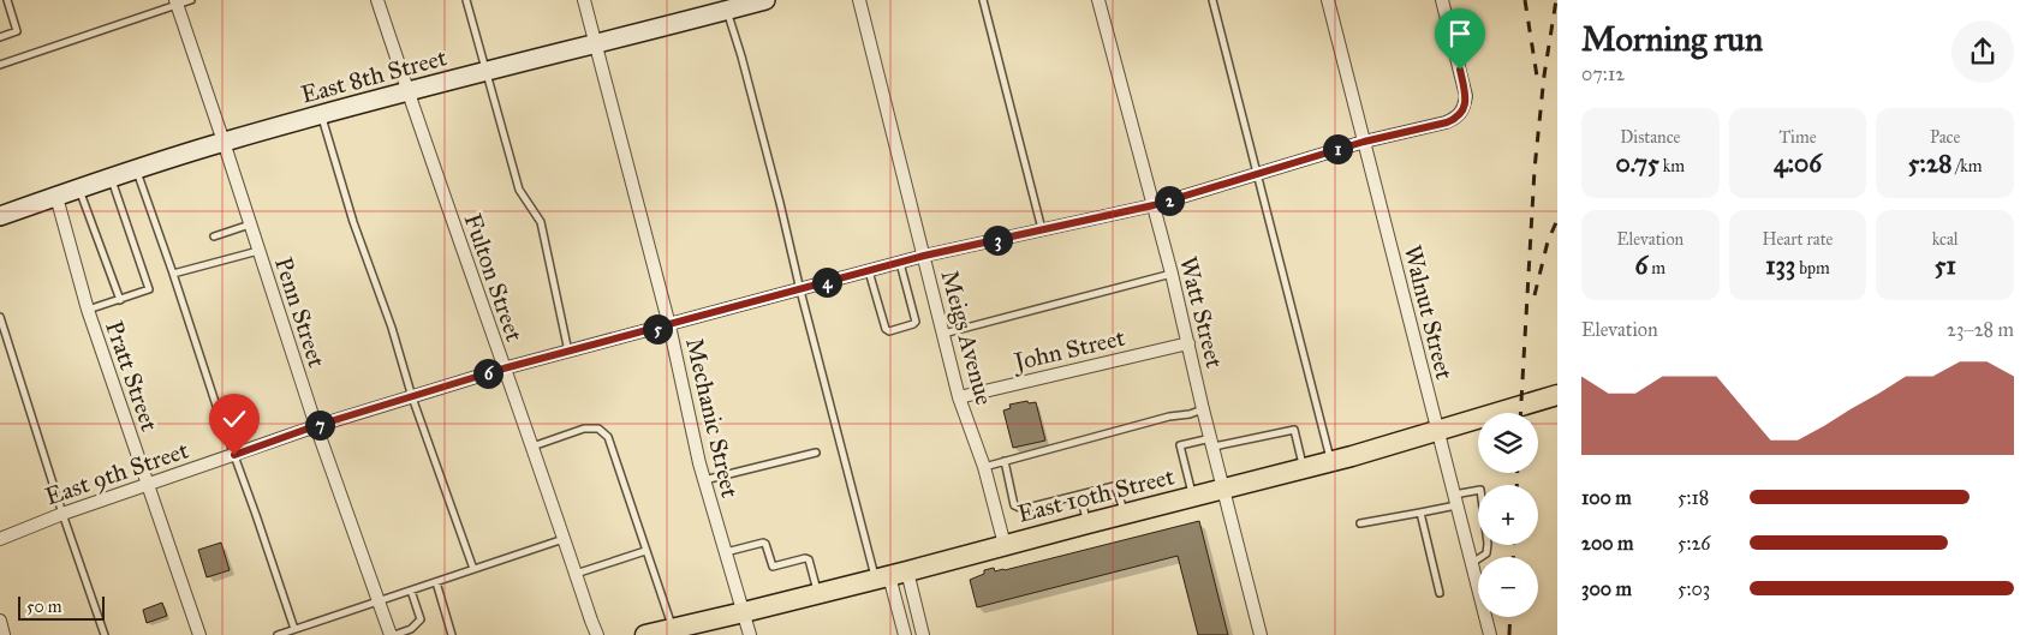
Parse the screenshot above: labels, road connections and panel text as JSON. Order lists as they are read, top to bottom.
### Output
{
  "streets": {
    "main road": ["East 8th Street", "East 10th Street"],
    "street": [
      "Fulton Street",
      "Penn Street",
      "Watt Street",
      "Walnut Street",
      "Meigs Avenue",
      "John Street",
      "Pratt Street",
      "Mechanic Street",
      "East 9th Street"
    ]
  },
  "crossings": [
    ["East 8th Street", "Fulton Street"],
    ["East 8th Street", "Penn Street"],
    ["East 8th Street", "Pratt Street"],
    ["East 8th Street", "Mechanic Street"],
    ["Fulton Street", "East 9th Street"],
    ["Penn Street", "East 9th Street"],
    ["Watt Street", "John Street"],
    ["Watt Street", "East 9th Street"],
    ["Watt Street", "East 10th Street"],
    ["Walnut Street", "East 9th Street"],
    ["Walnut Street", "East 10th Street"],
    ["Meigs Avenue", "John Street"],
    ["Meigs Avenue", "East 9th Street"],
    ["Meigs Avenue", "East 10th Street"],
    ["Pratt Street", "East 9th Street"],
    ["Mechanic Street", "East 9th Street"],
    ["Mechanic Street", "East 10th Street"]
  ],
  "scale_bar": "50 m",
  "page": {
    "heading": ["Morning run", "07:12"],
    "stats": [
      ["Distance", "0.75 km"],
      ["Time", "4:06"],
      ["Pace", "5:28 /km"],
      ["Elevation", "6 m"],
      ["Heart rate", "133 bpm"],
      ["kcal", "51"]
    ],
    "pins": [
      "1",
      "2",
      "3",
      "4",
      "5",
      "6",
      "7"
    ],
    "chart": ["Elevation", "23–28 m"],
    "map_buttons": ["+", "−"],
    "list": [
      {
        "name": "100 m",
        "note": "5:18"
      },
      {
        "name": "200 m",
        "note": "5:26"
      },
      {
        "name": "300 m",
        "note": "5:03"
      }
    ],
    "scale": "50 m"
  }
}
